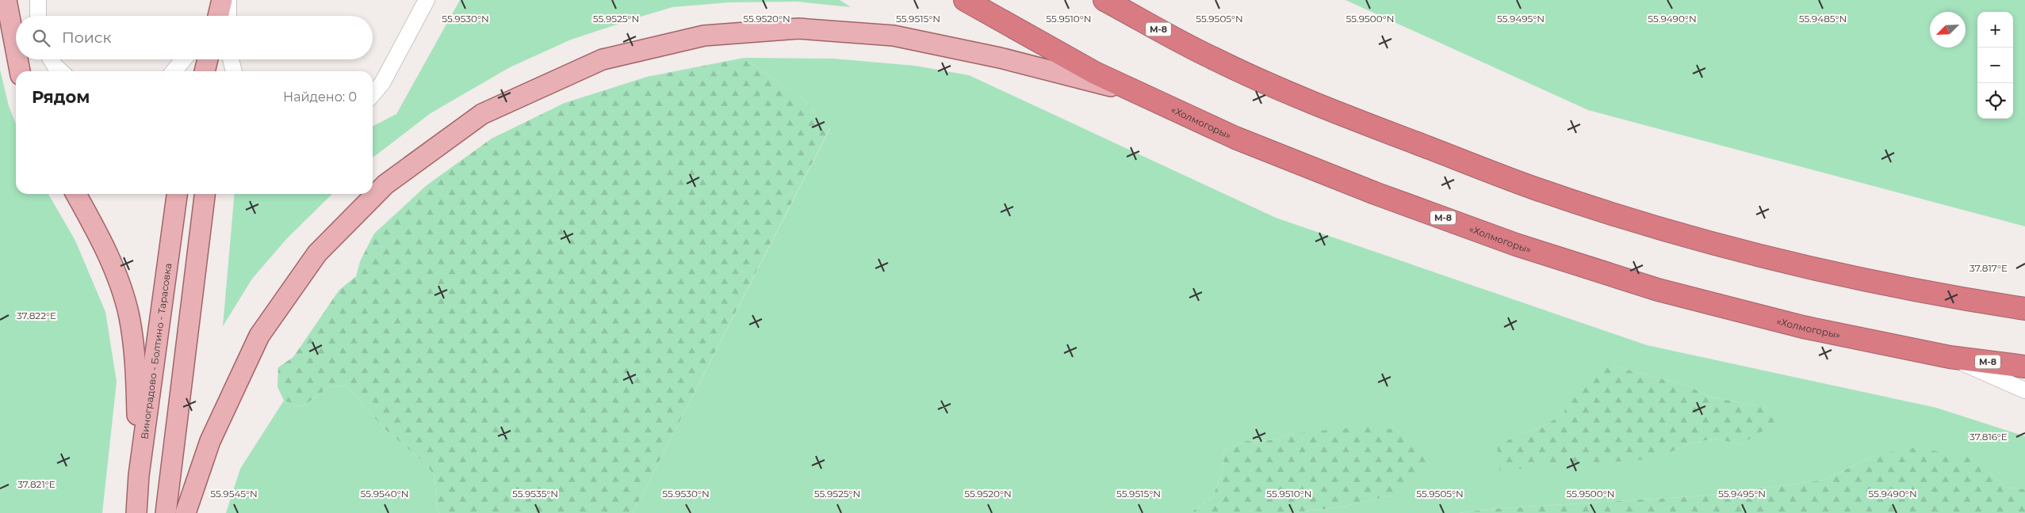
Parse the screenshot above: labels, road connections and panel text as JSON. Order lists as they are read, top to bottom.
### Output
{
  "streets": {
    "highway": ["М-8", "«Холмогоры»"],
    "main road": ["Виноградово - Болтино - Тарасовка"]
  },
  "north": "bottom left",
  "page": {
    "map_buttons": ["+", "−"],
    "search": "Поиск",
    "heading": ["Рядом", "Найдено: 0"]
  },
  "coordinates": [
    "55.9530°N",
    "55.9525°N",
    "55.9520°N",
    "55.9515°N",
    "55.9510°N",
    "55.9505°N",
    "55.9500°N",
    "55.9495°N",
    "55.9490°N",
    "55.9485°N",
    "37.817°E",
    "37.822°E",
    "37.816°E",
    "37.821°E",
    "55.9545°N",
    "55.9540°N",
    "55.9535°N"
  ]
}
